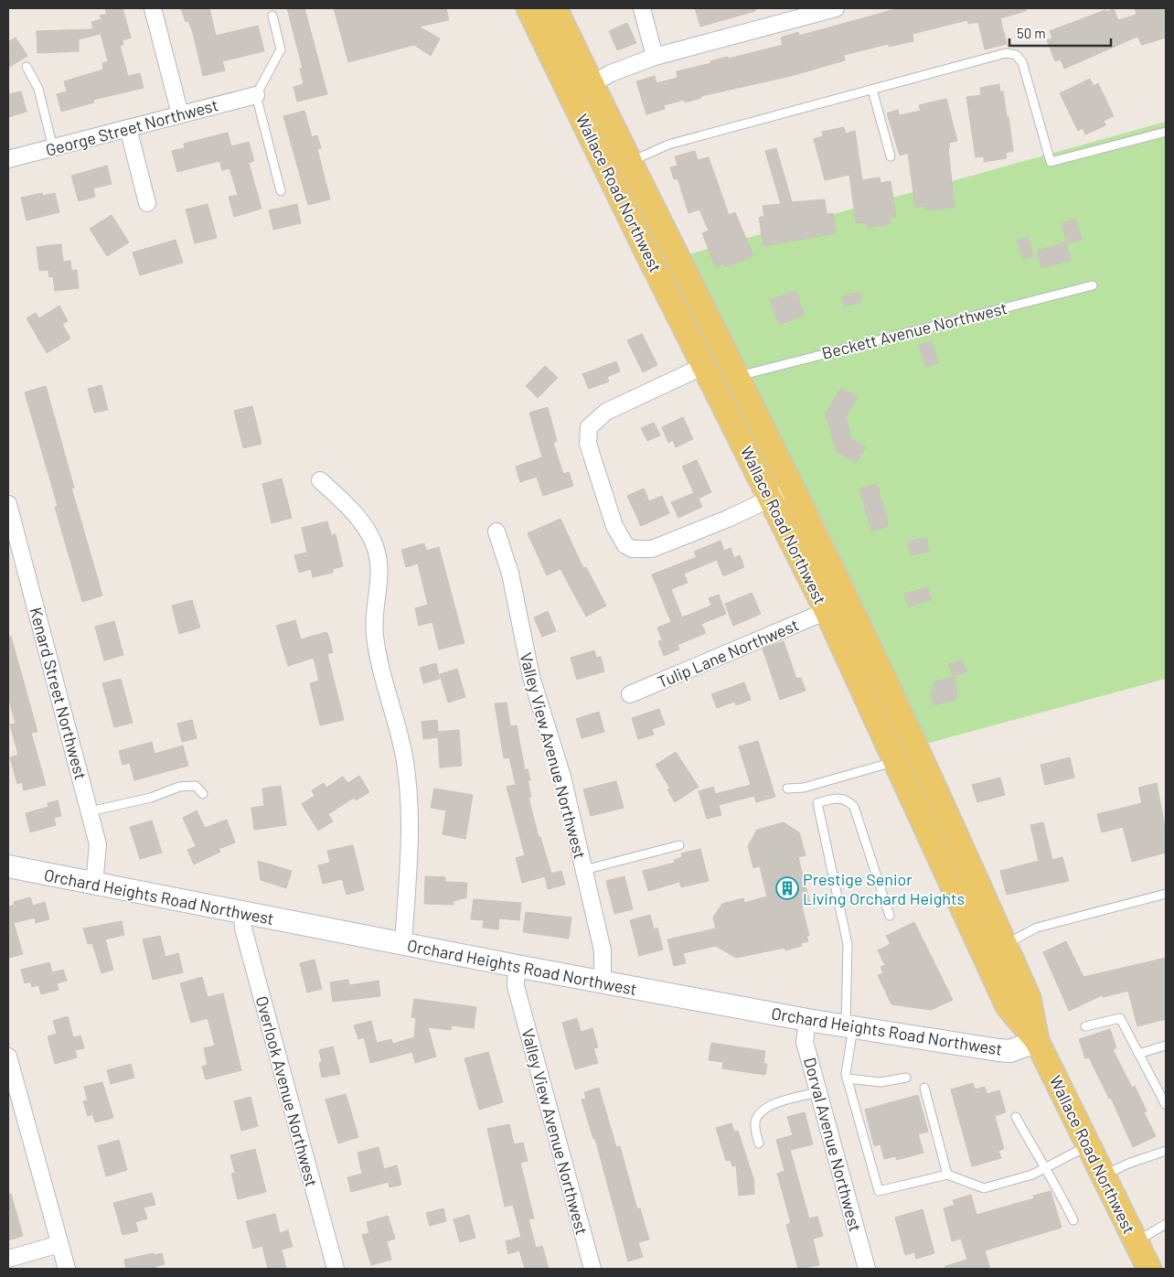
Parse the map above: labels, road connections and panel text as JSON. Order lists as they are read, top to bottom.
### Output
{
  "streets": {
    "main road": ["Wallace Road Northwest", "Orchard Heights Road Northwest"],
    "street": [
      "George Street Northwest",
      "Tulip Lane Northwest",
      "Kenard Street Northwest",
      "Valley View Avenue Northwest",
      "Overlook Avenue Northwest",
      "Dorval Avenue Northwest"
    ],
    "lane": ["Beckett Avenue Northwest"]
  },
  "crossings": [
    ["Wallace Road Northwest", "Beckett Avenue Northwest"],
    ["Wallace Road Northwest", "Tulip Lane Northwest"],
    ["Wallace Road Northwest", "Orchard Heights Road Northwest"],
    ["Kenard Street Northwest", "Orchard Heights Road Northwest"],
    ["Valley View Avenue Northwest", "Orchard Heights Road Northwest"],
    ["Orchard Heights Road Northwest", "Overlook Avenue Northwest"],
    ["Orchard Heights Road Northwest", "Dorval Avenue Northwest"]
  ],
  "places": {
    "building": ["Prestige Senior Living Orchard Heights"]
  },
  "scale_bar": "50 m"
}
